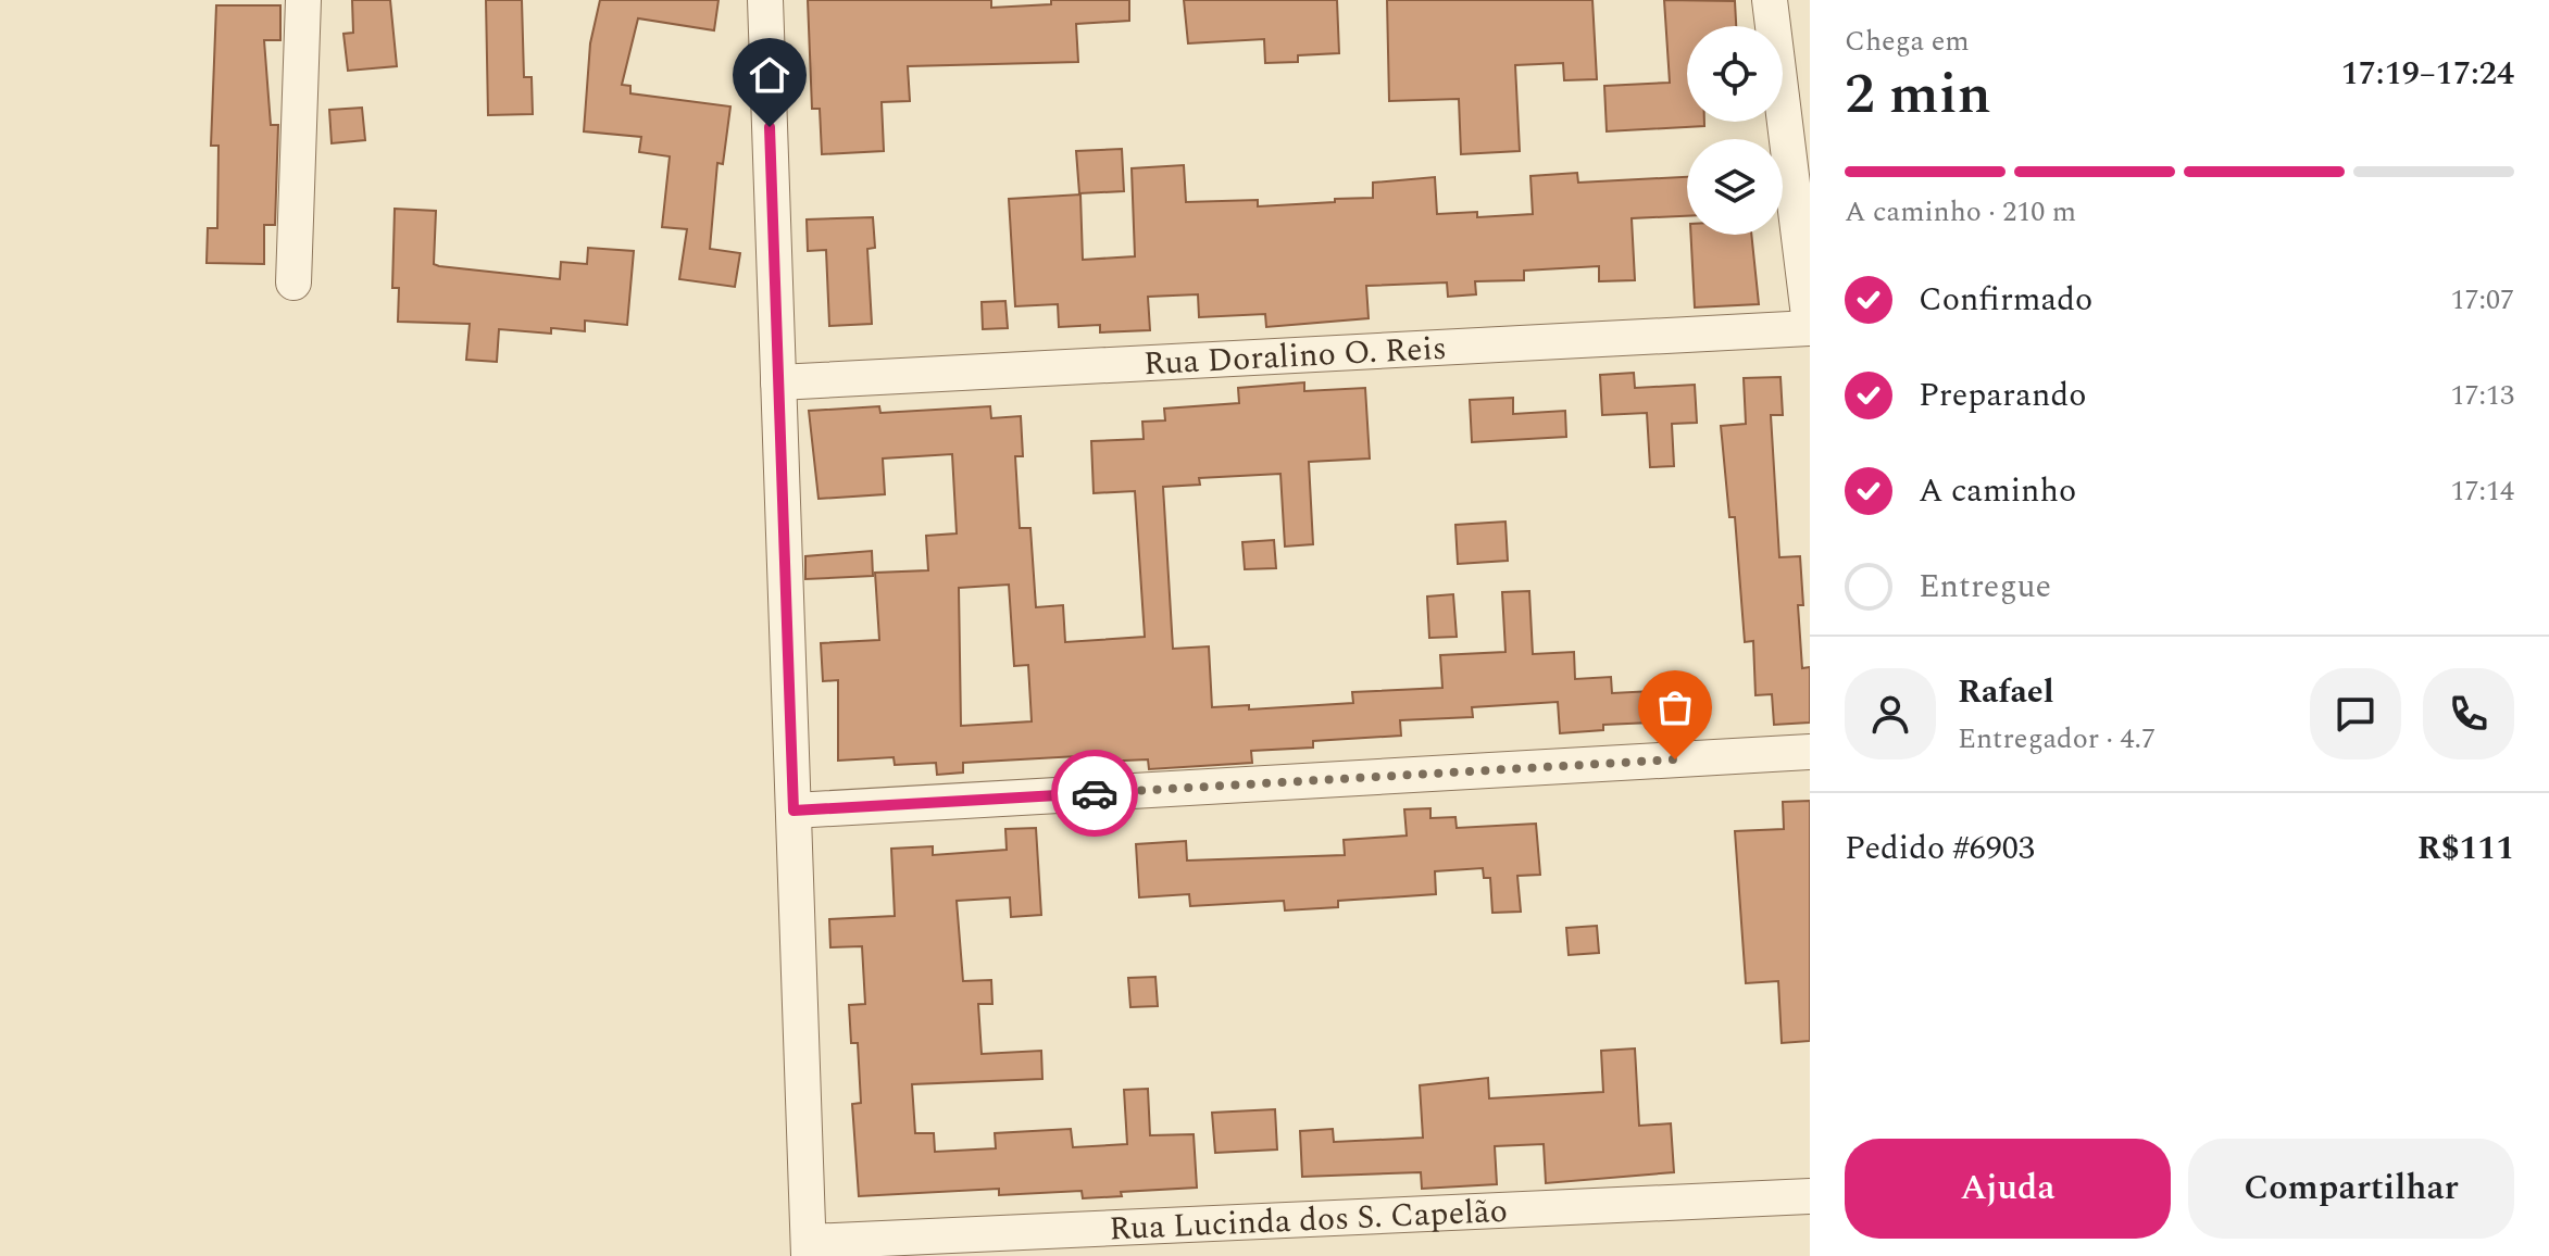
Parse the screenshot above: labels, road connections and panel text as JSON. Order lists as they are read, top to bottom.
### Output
{
  "streets": {
    "street": ["Rua Doralino O. Reis", "Rua Lucinda dos S. Capelão"]
  },
  "page": {
    "heading": ["2 min", "Chega em", "17:19–17:24"],
    "panel": [
      "Rafael",
      "Entregador · 4.7",
      "Pedido #6903",
      "R$111"
    ],
    "bar": "A caminho · 210 m",
    "list": [
      ["Confirmado", "17:07"],
      ["Preparando", "17:13"],
      ["A caminho", "17:14"],
      "Entregue"
    ],
    "buttons": ["Ajuda", "Compartilhar"]
  }
}
